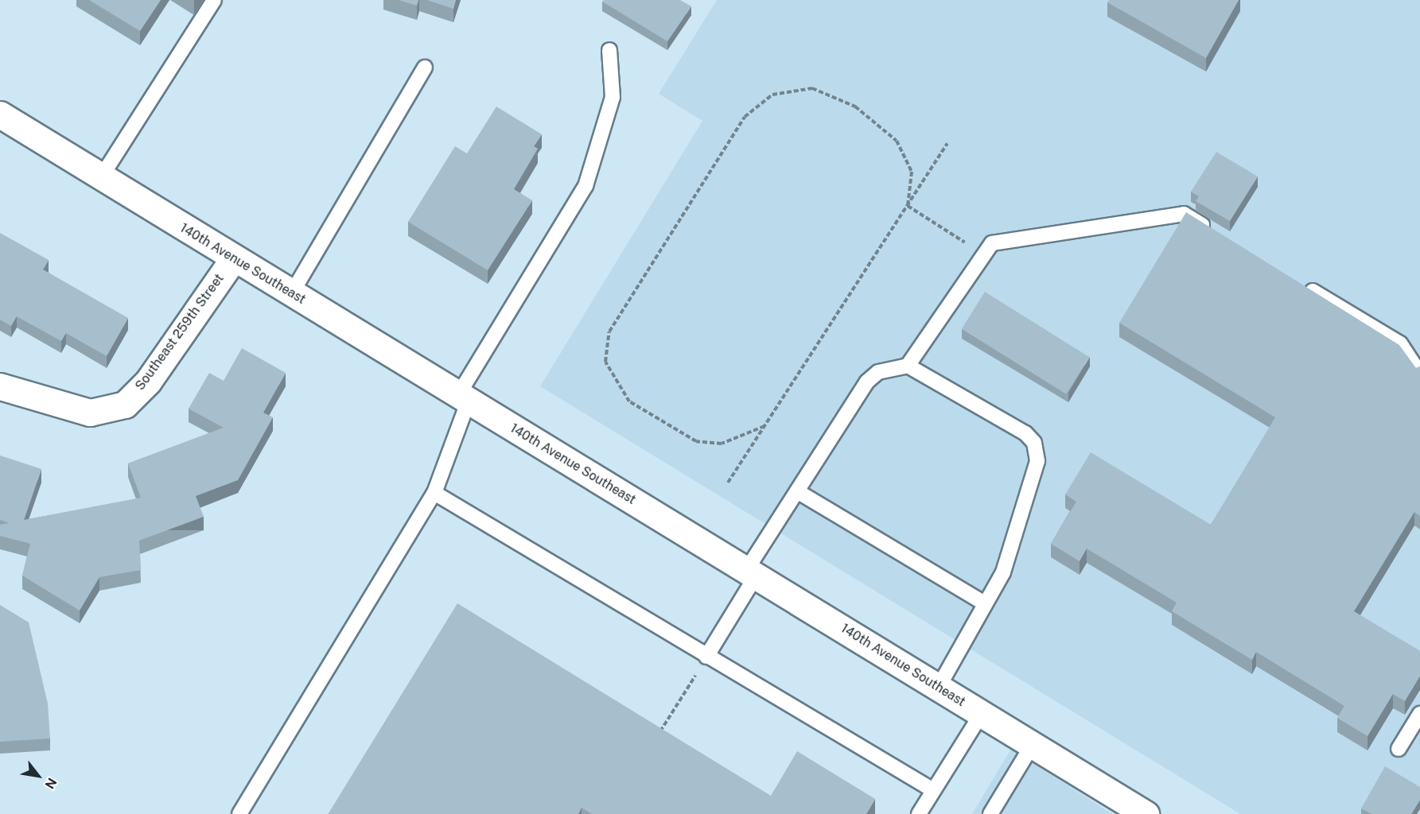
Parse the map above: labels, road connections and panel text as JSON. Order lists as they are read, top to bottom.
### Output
{
  "streets": {
    "street": ["140th Avenue Southeast", "Southeast 259th Street"]
  },
  "crossings": [
    ["140th Avenue Southeast", "Southeast 259th Street"]
  ],
  "north": "bottom right"
}
